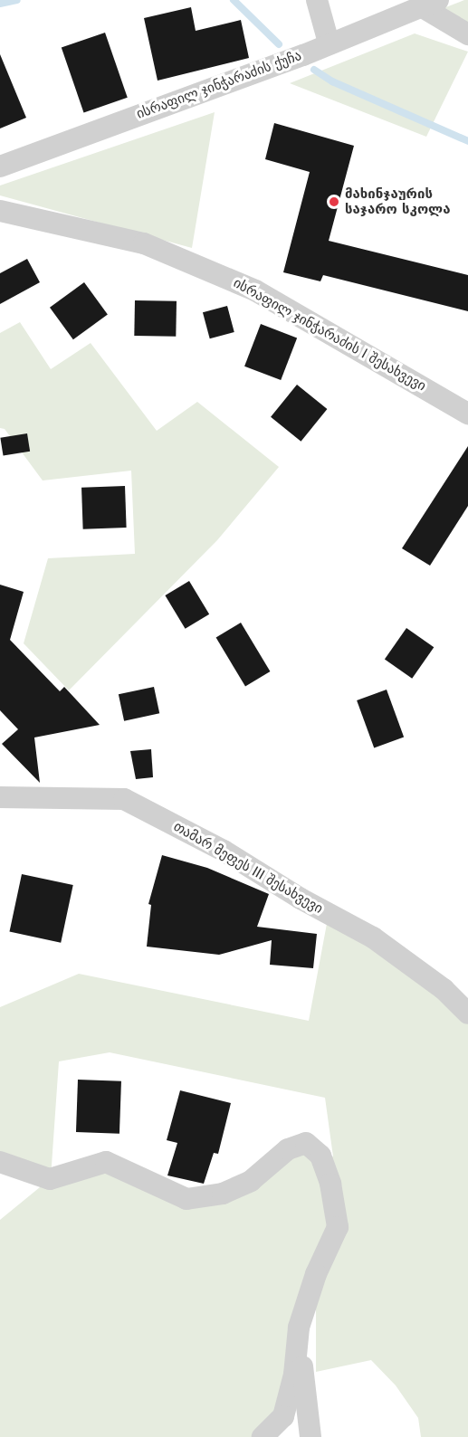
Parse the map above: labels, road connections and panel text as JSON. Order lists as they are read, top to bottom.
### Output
{
  "streets": {
    "street": ["ისრაფილ ჯინჭარაძის ქუჩა", "ისრაფილ ჯინჭარაძის I შესახვევი", "თამარ მეფეს III შესახვევი"]
  },
  "places": ["მახინჯაურის საჯარო სკოლა"]
}
